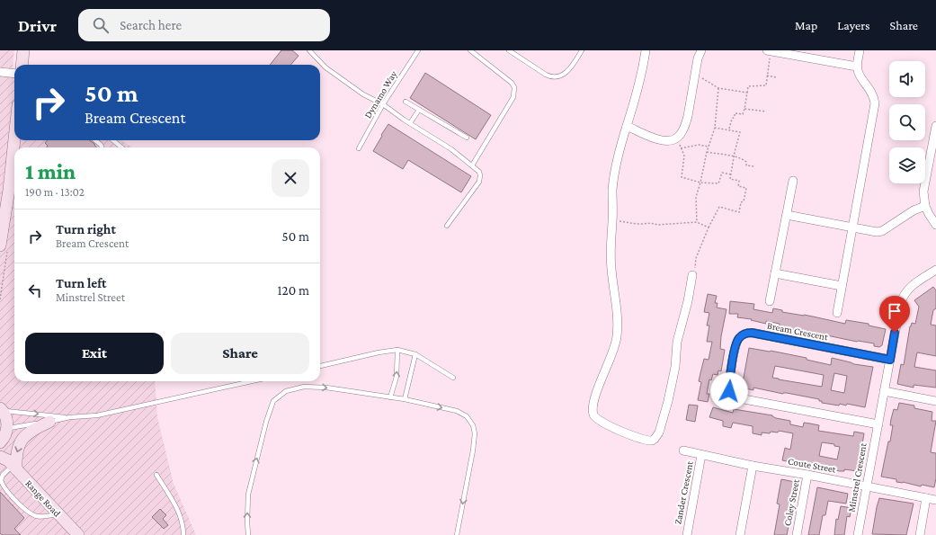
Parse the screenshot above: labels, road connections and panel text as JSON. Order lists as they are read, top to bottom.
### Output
{
  "streets": {
    "main road": ["Range Road"],
    "street": [
      "Bream Crescent",
      "Coute Street",
      "Minstrel Crescent",
      "Zander Crescent",
      "Coley Street"
    ],
    "lane": ["Dynamo Way"]
  },
  "crossings": [
    ["Bream Crescent", "Minstrel Crescent"],
    ["Coute Street", "Minstrel Crescent"],
    ["Coute Street", "Zander Crescent"],
    ["Coute Street", "Coley Street"]
  ],
  "page": {
    "header": "Drivr",
    "search": "Search here",
    "nav": ["Map", "Layers", "Share"],
    "turn": ["50 m", "Bream Crescent"],
    "heading": ["1 min", "190 m · 13:02"],
    "list": [
      {
        "name": "Turn right",
        "note": "Bream Crescent",
        "value": "50 m"
      },
      {
        "name": "Turn left",
        "note": "Minstrel Street",
        "value": "120 m"
      }
    ],
    "buttons": ["Exit", "Share"]
  }
}
